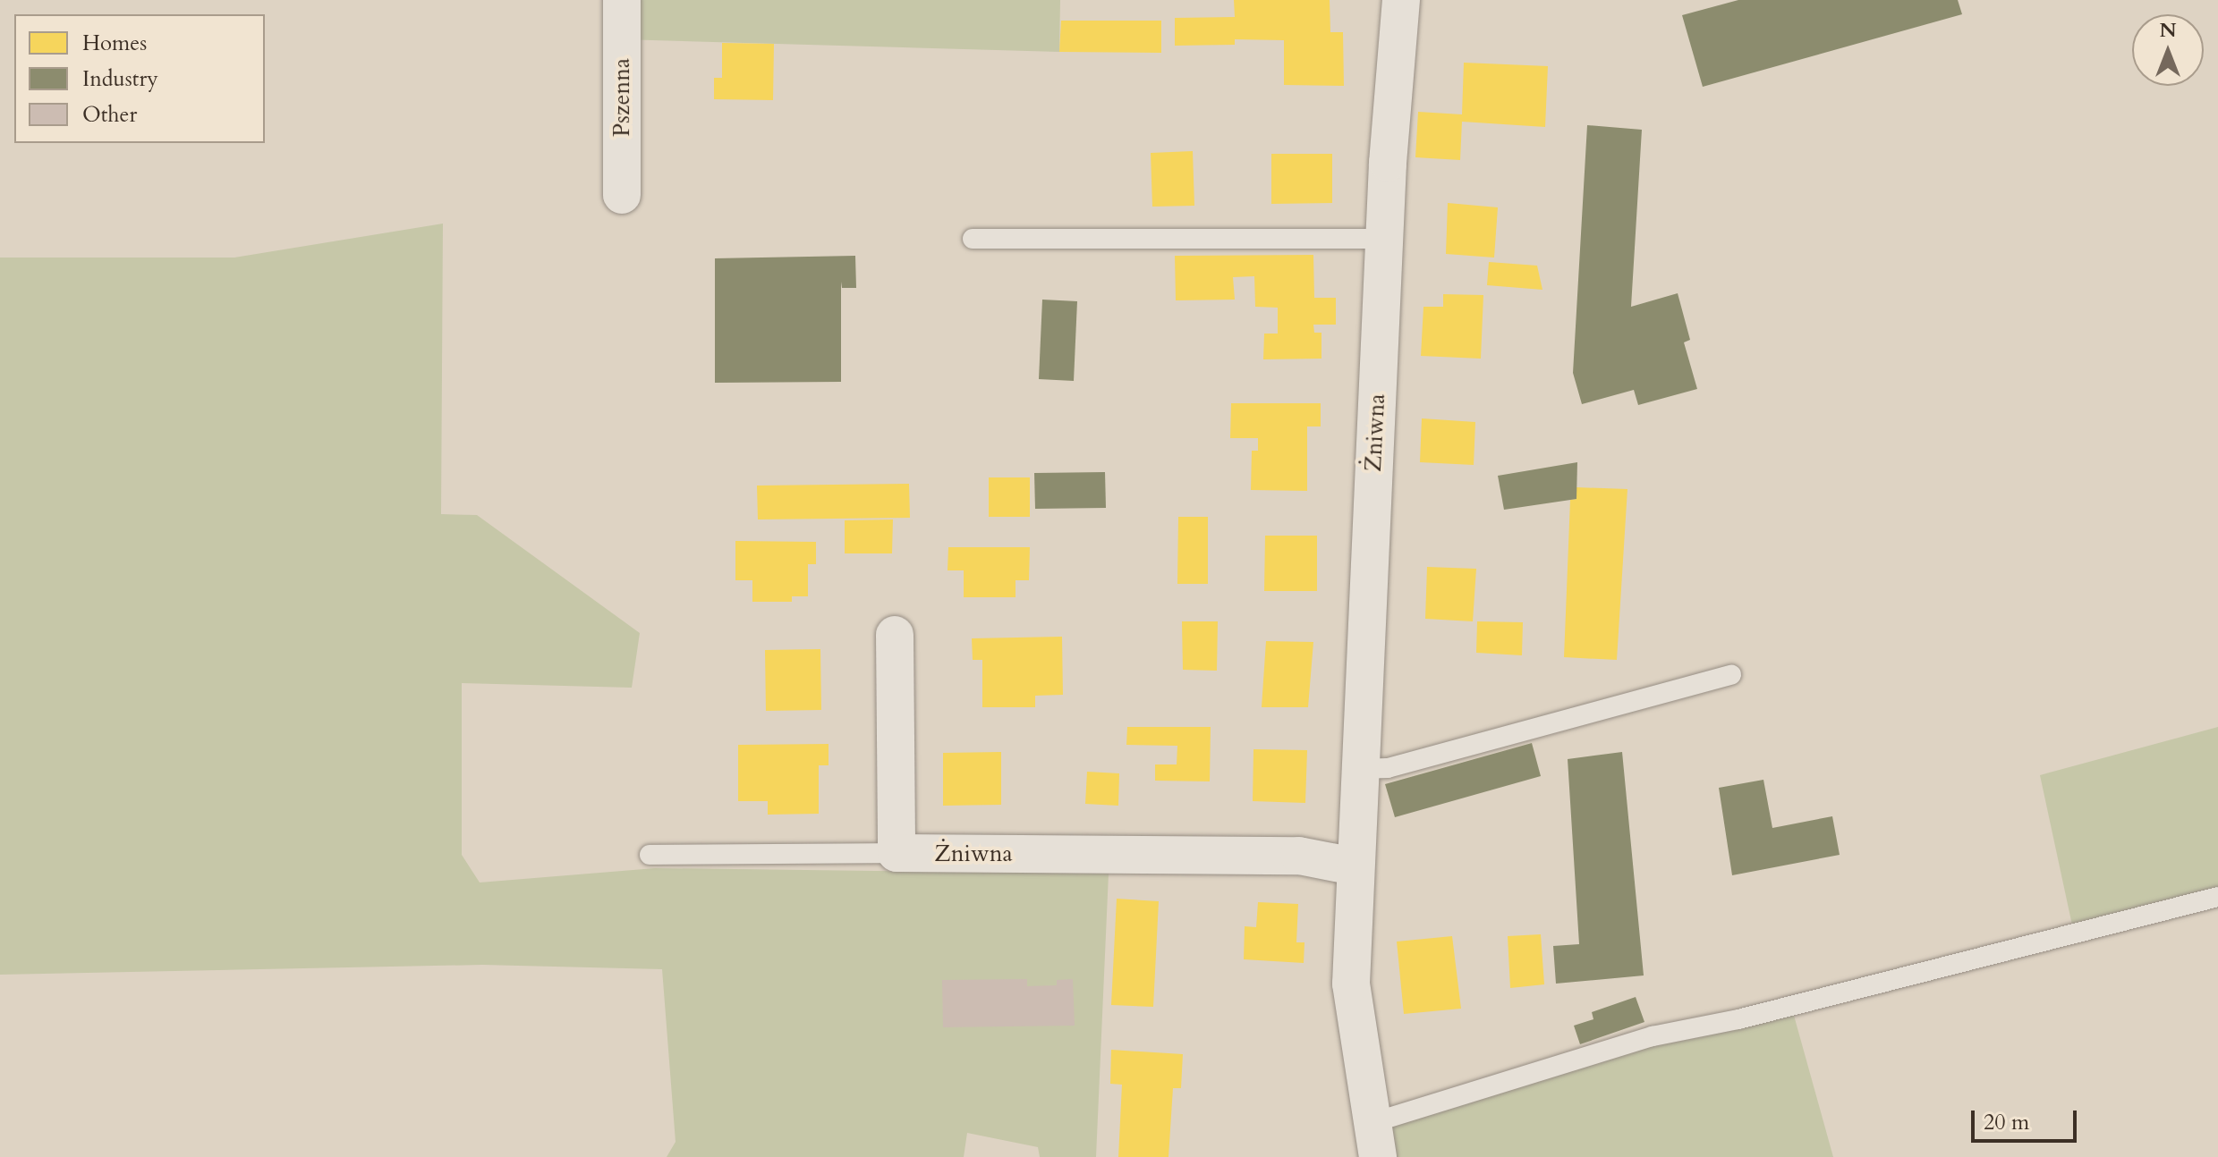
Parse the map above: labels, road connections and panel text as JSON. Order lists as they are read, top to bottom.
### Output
{
  "streets": {
    "street": ["Pszenna", "Żniwna"]
  },
  "legend": ["Homes", "Industry", "Other"],
  "scale_bar": "20 m",
  "north": "top"
}
